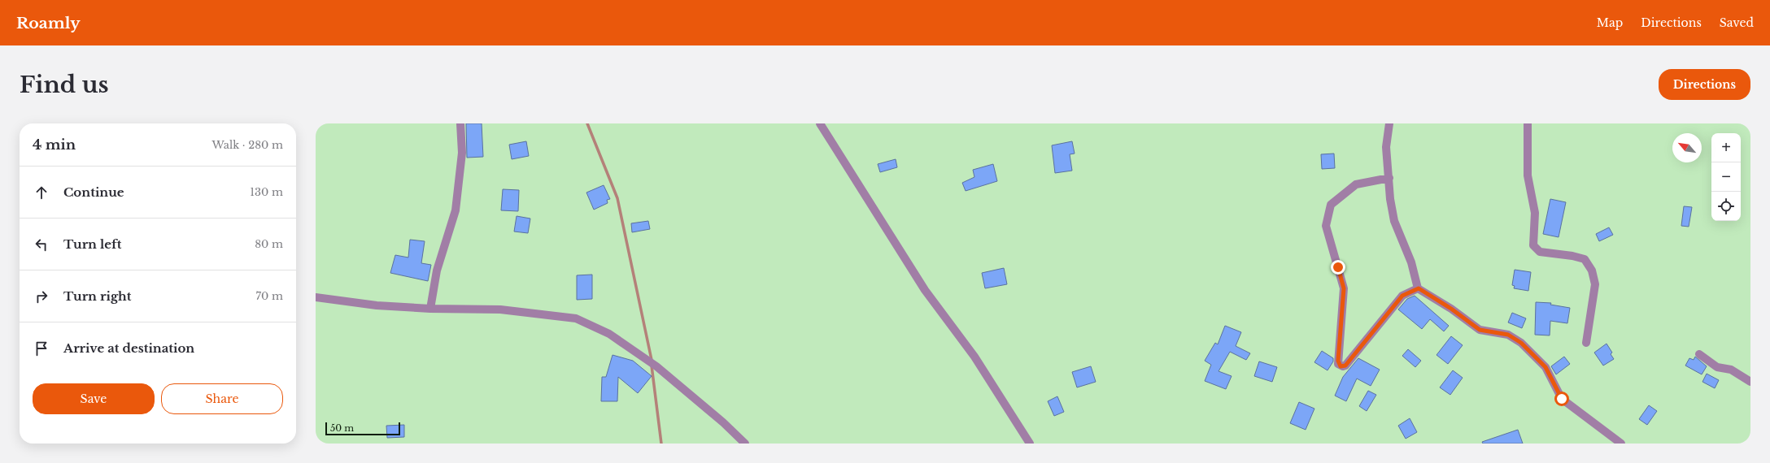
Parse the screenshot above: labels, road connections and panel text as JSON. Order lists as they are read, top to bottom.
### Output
{
  "scale_bar": "50 m",
  "north": "top left",
  "page": {
    "header": "Roamly",
    "nav": ["Map", "Directions", "Saved"],
    "buttons": [
      "Directions",
      ["Save", "Share"]
    ],
    "title": "Find us",
    "heading": ["4 min", "Walk · 280 m"],
    "map_buttons": ["+", "−"],
    "list": [
      ["Continue", "130 m"],
      ["Turn left", "80 m"],
      ["Turn right", "70 m"],
      "Arrive at destination"
    ],
    "scale": "50 m"
  }
}
